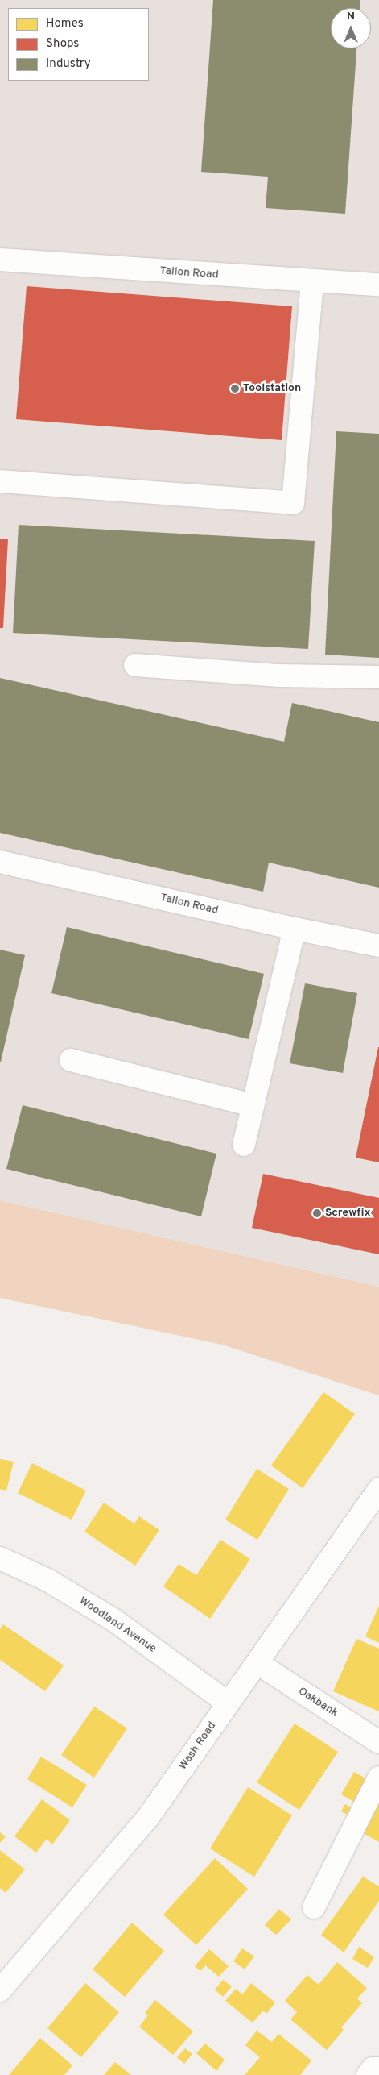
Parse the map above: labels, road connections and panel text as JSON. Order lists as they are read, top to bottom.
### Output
{
  "streets": {
    "street": [
      "Tallon Road",
      "Woodland Avenue",
      "Oakbank",
      "Wash Road"
    ]
  },
  "crossings": [
    ["Woodland Avenue", "Wash Road"],
    ["Oakbank", "Wash Road"]
  ],
  "places": ["Toolstation", "Screwfix"],
  "legend": ["Homes", "Shops", "Industry"],
  "north": "top"
}
